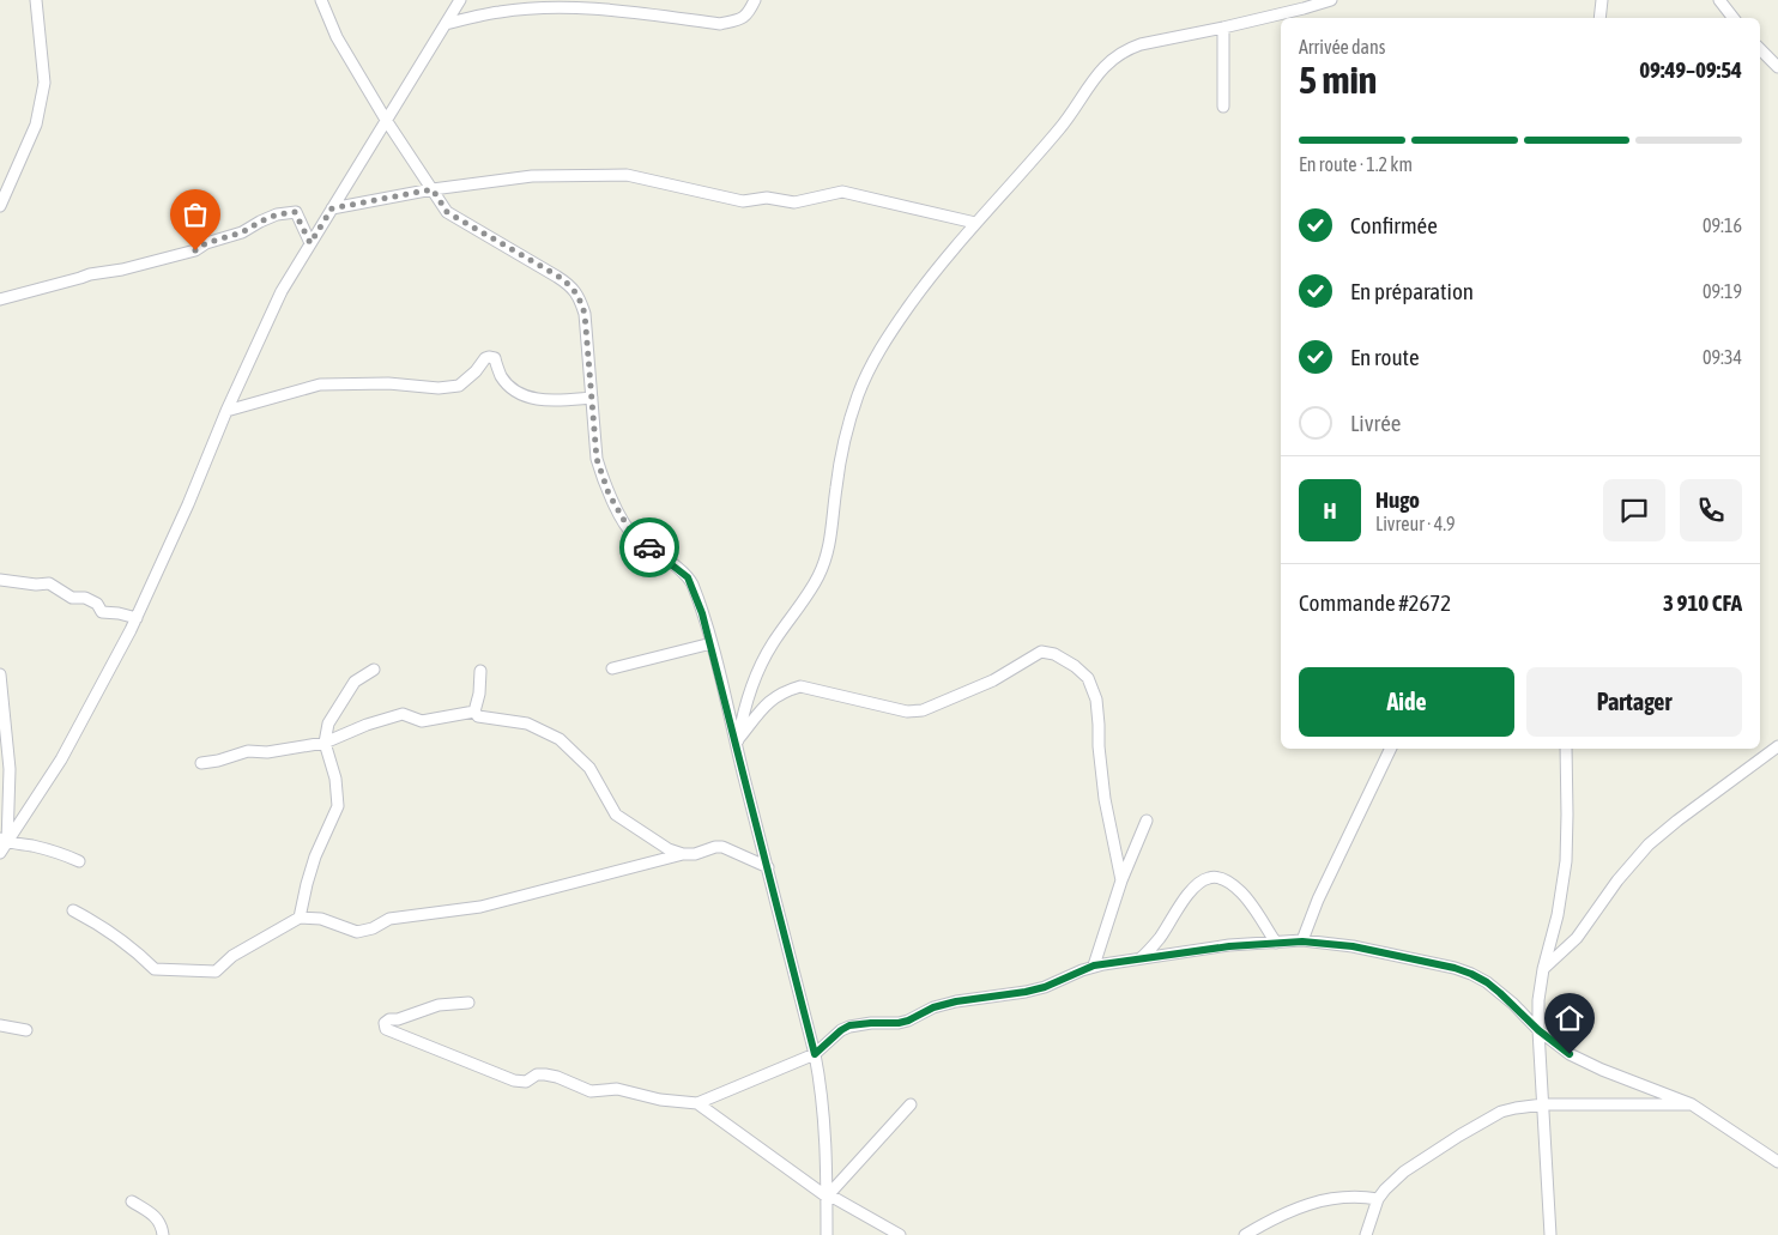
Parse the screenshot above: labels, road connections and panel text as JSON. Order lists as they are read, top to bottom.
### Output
{
  "page": {
    "heading": ["5 min", "Arrivée dans", "09:49–09:54"],
    "panel": [
      "Hugo",
      "Livreur · 4.9",
      "Commande #2672",
      "3 910 CFA"
    ],
    "bar": "En route · 1.2 km",
    "list": [
      ["Confirmée", "09:16"],
      ["En préparation", "09:19"],
      ["En route", "09:34"],
      "Livrée"
    ],
    "round": "H",
    "buttons": ["Aide", "Partager"]
  }
}
